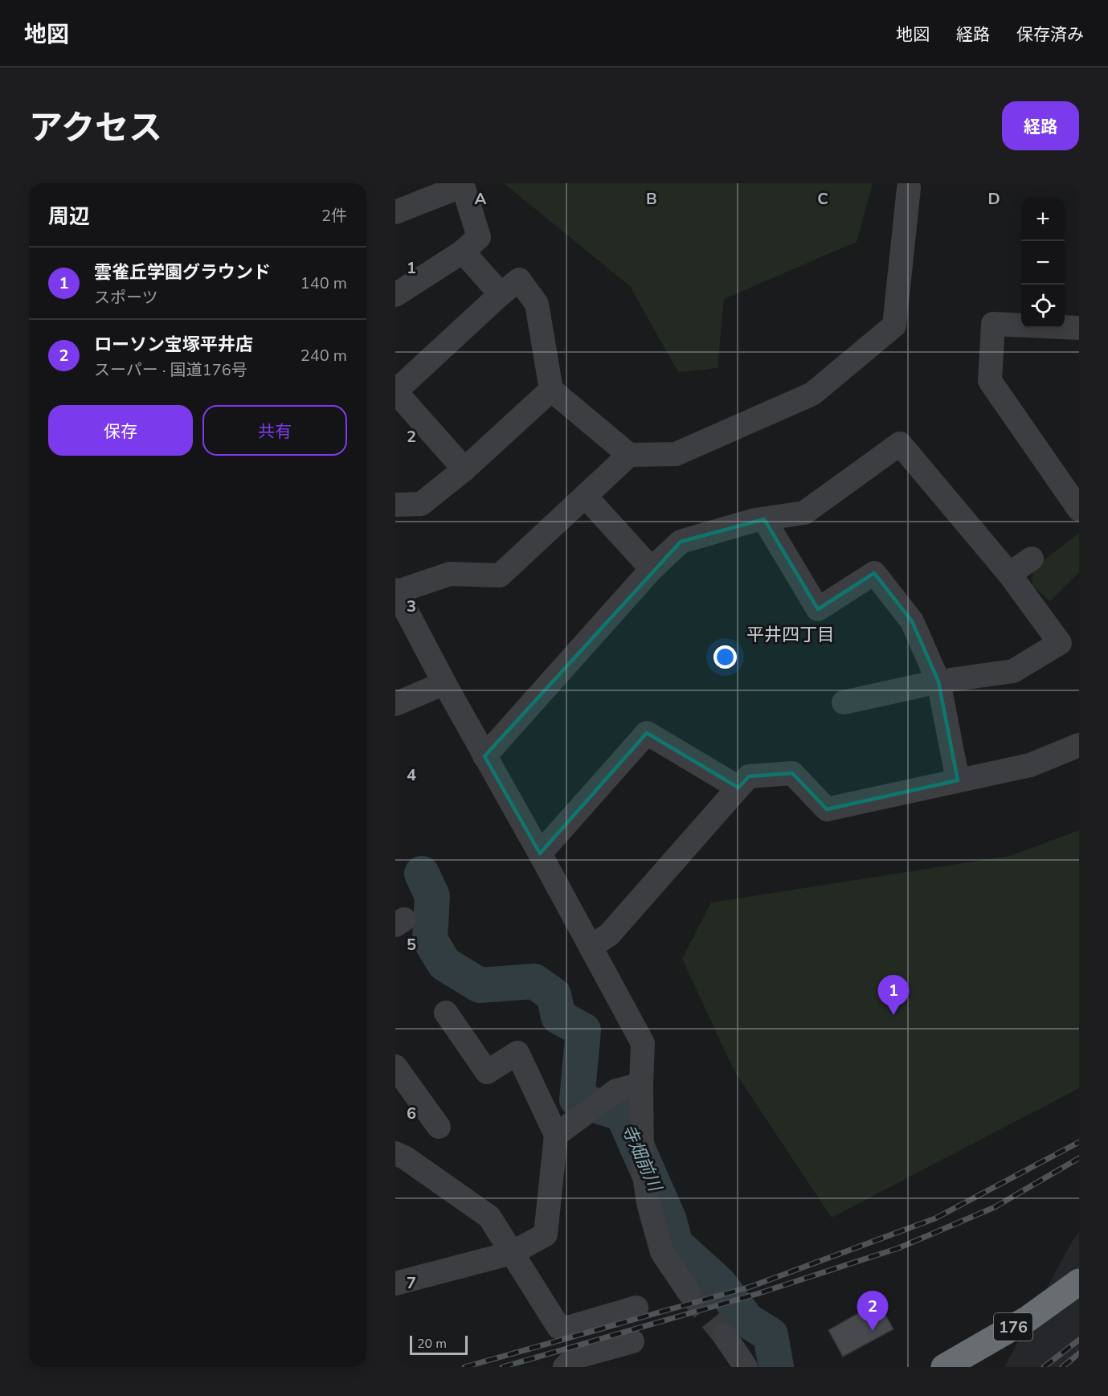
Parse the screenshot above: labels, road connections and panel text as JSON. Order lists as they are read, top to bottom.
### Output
{
  "streets": {
    "highway": ["176"]
  },
  "districts": ["平井四丁目"],
  "water": ["寺畑前川"],
  "scale_bar": "20 m",
  "page": {
    "header": "地図",
    "nav": ["地図", "経路", "保存済み"],
    "title": "アクセス",
    "buttons": [
      "経路",
      ["保存", "共有"]
    ],
    "heading": ["周辺", "2件"],
    "map_buttons": ["+", "−"],
    "list": [
      {
        "mark": "1",
        "name": "雲雀丘学園グラウンド",
        "note": "スポーツ",
        "value": "140 m"
      },
      {
        "mark": "2",
        "name": "ローソン宝塚平井店",
        "note": "スーパー · 国道176号",
        "value": "240 m"
      }
    ],
    "pins": ["1", "2"],
    "scale": "20 m"
  },
  "grid": {
    "columns": [
      "A",
      "B",
      "C",
      "D"
    ],
    "rows": [
      "1",
      "2",
      "3",
      "4",
      "5",
      "6",
      "7"
    ]
  }
}
